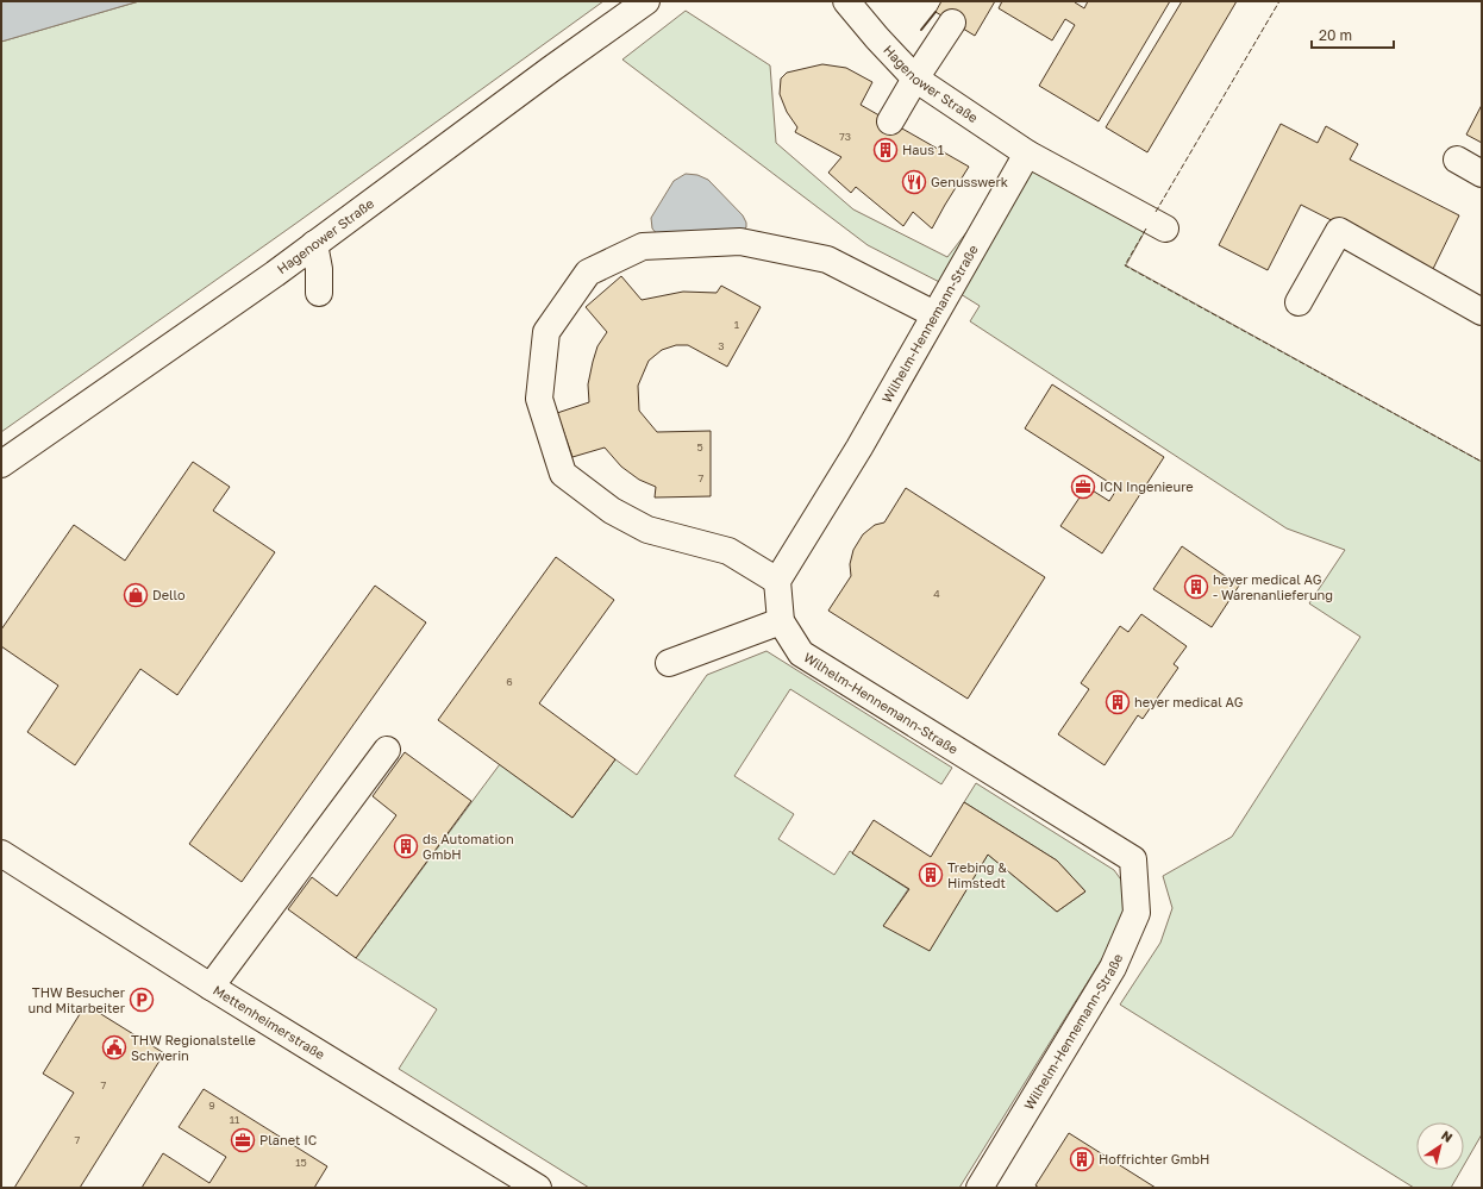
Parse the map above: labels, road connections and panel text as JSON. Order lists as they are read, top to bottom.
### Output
{
  "streets": {
    "street": ["Hagenower Straße", "Wilhelm-Hennemann-Straße", "Mettenheimerstraße"]
  },
  "crossings": [
    ["Hagenower Straße", "Wilhelm-Hennemann-Straße"]
  ],
  "places": {
    "building": [
      "Haus 1",
      "heyer medical AG - Warenanlieferung",
      "heyer medical AG",
      "ds Automation GmbH",
      "Trebing & Himstedt",
      "Hoffrichter GmbH"
    ],
    "restaurant": ["Genusswerk"],
    "office": ["ICN Ingenieure", "Planet IC"],
    "shop": ["Dello"],
    "parking": ["THW Besucher und Mitarbeiter"],
    "public building": ["THW Regionalstelle Schwerin"]
  },
  "house_numbers": [
    "73",
    "1",
    "3",
    "5",
    "7",
    "4",
    "6",
    "7",
    "9",
    "11",
    "7",
    "15"
  ],
  "scale_bar": "20 m",
  "north": "top right"
}
